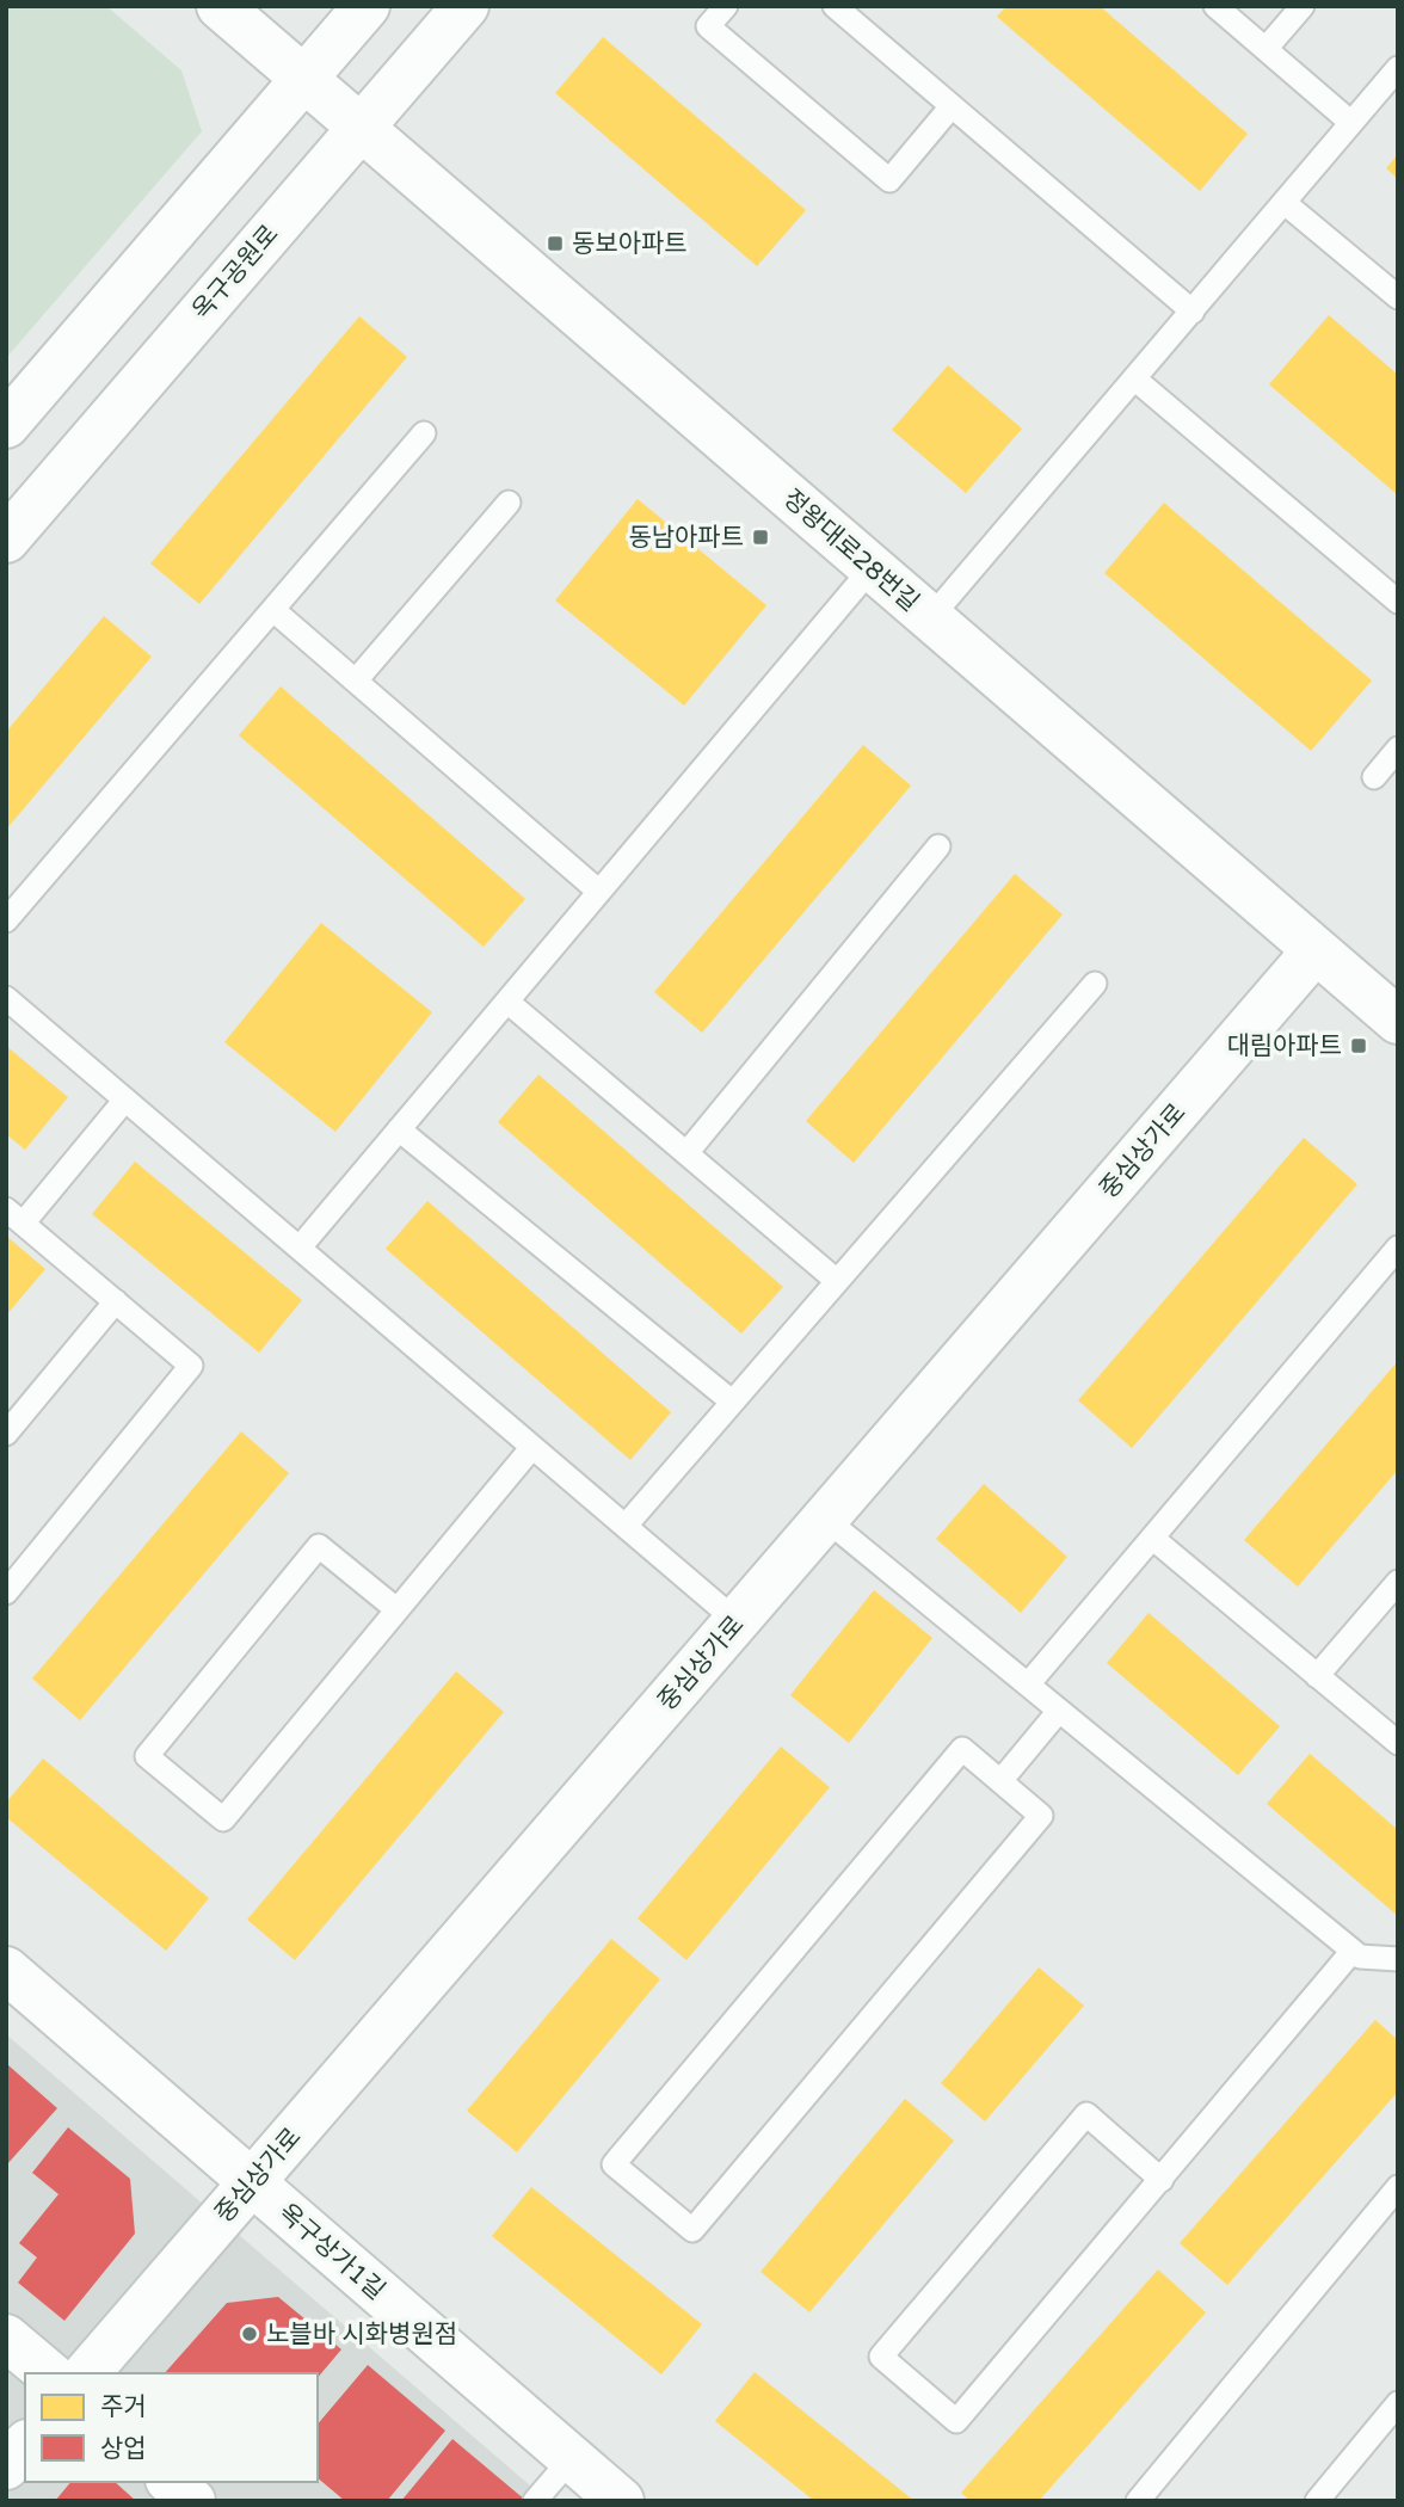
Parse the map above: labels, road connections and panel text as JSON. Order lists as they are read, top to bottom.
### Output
{
  "streets": {
    "street": [
      "옥구공원로",
      "정왕대로28번길",
      "중심상가로",
      "옥구상가1길"
    ]
  },
  "crossings": [
    ["옥구공원로", "정왕대로28번길"],
    ["정왕대로28번길", "중심상가로"],
    ["중심상가로", "옥구상가1길"]
  ],
  "places": {
    "transit": ["동보아파트", "동남아파트", "대림아파트"],
    "other": ["노블바 시화병원점"]
  },
  "legend": ["주거", "상업"]
}
